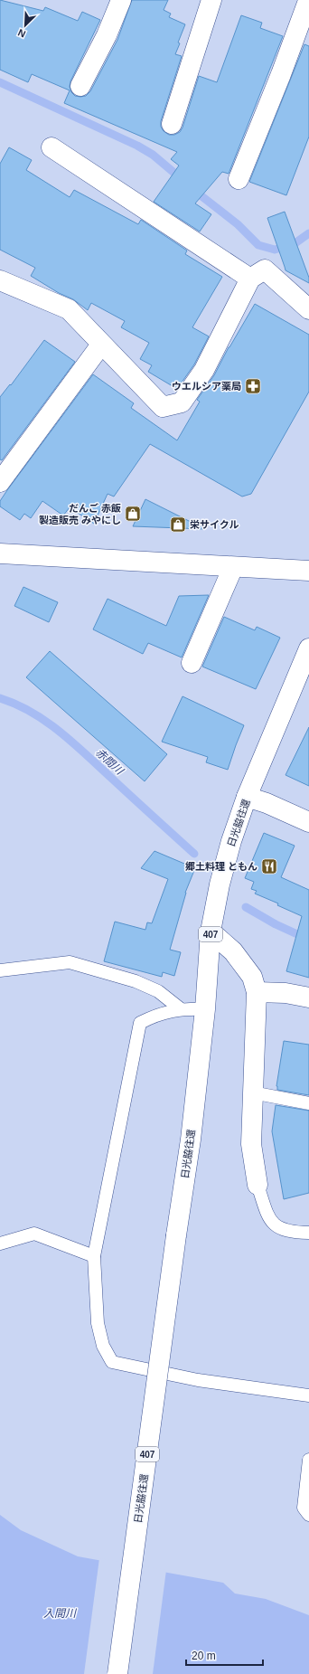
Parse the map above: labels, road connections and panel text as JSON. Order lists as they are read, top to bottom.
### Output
{
  "streets": {
    "main road": ["日光脇往還", "407"]
  },
  "water": ["赤間川", "入間川"],
  "places": {
    "pharmacy": ["ウエルシア薬局"],
    "shop": ["だんご 赤飯 製造販売 みやにし", "栄サイクル"],
    "restaurant": ["郷土料理 ともん"]
  },
  "scale_bar": "20 m",
  "north": "bottom left"
}
